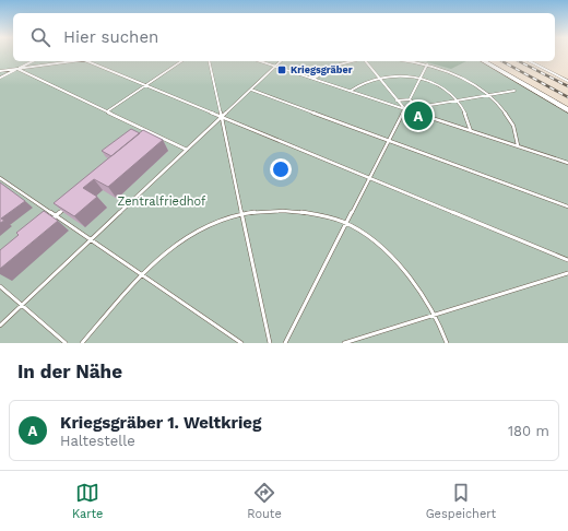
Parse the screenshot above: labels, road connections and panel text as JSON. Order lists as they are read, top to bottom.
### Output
{
  "parks": ["Zentralfriedhof"],
  "places": {
    "transit": ["Kriegsgräber"]
  },
  "page": {
    "search": "Hier suchen",
    "pins": "A",
    "heading": "In der Nähe",
    "list": [
      {
        "mark": "A",
        "name": "Kriegsgräber 1. Weltkrieg",
        "note": "Haltestelle",
        "value": "180 m"
      }
    ],
    "nav": ["Karte", "Route", "Gespeichert"]
  }
}
